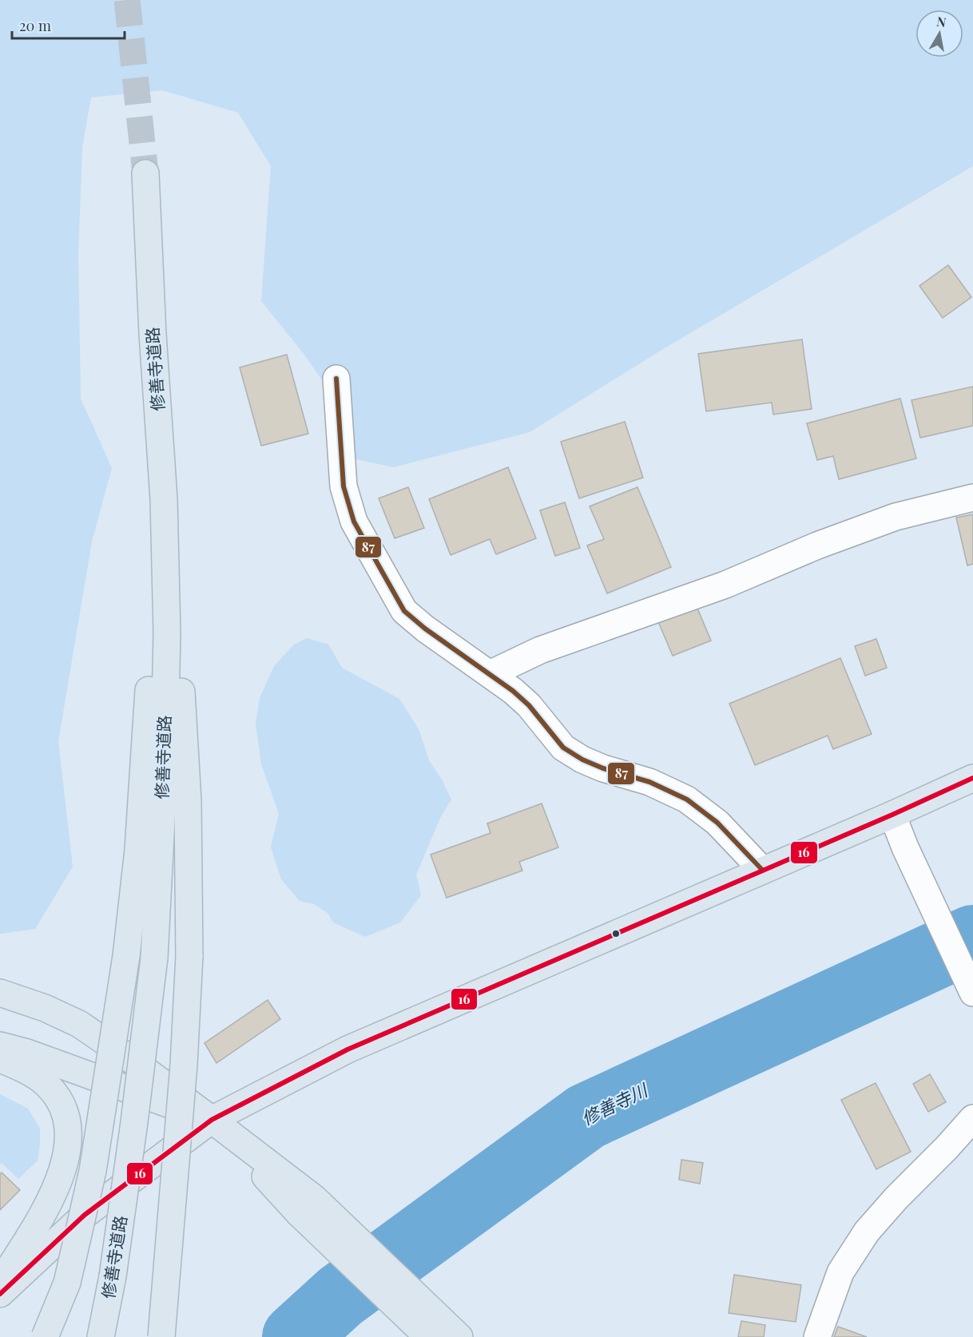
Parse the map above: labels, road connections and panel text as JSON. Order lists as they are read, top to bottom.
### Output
{
  "streets": {
    "highway": ["修善寺道路"]
  },
  "water": ["修善寺川"],
  "lines": ["transit line 87", "transit line 16"],
  "scale_bar": "20 m",
  "north": "top"
}
